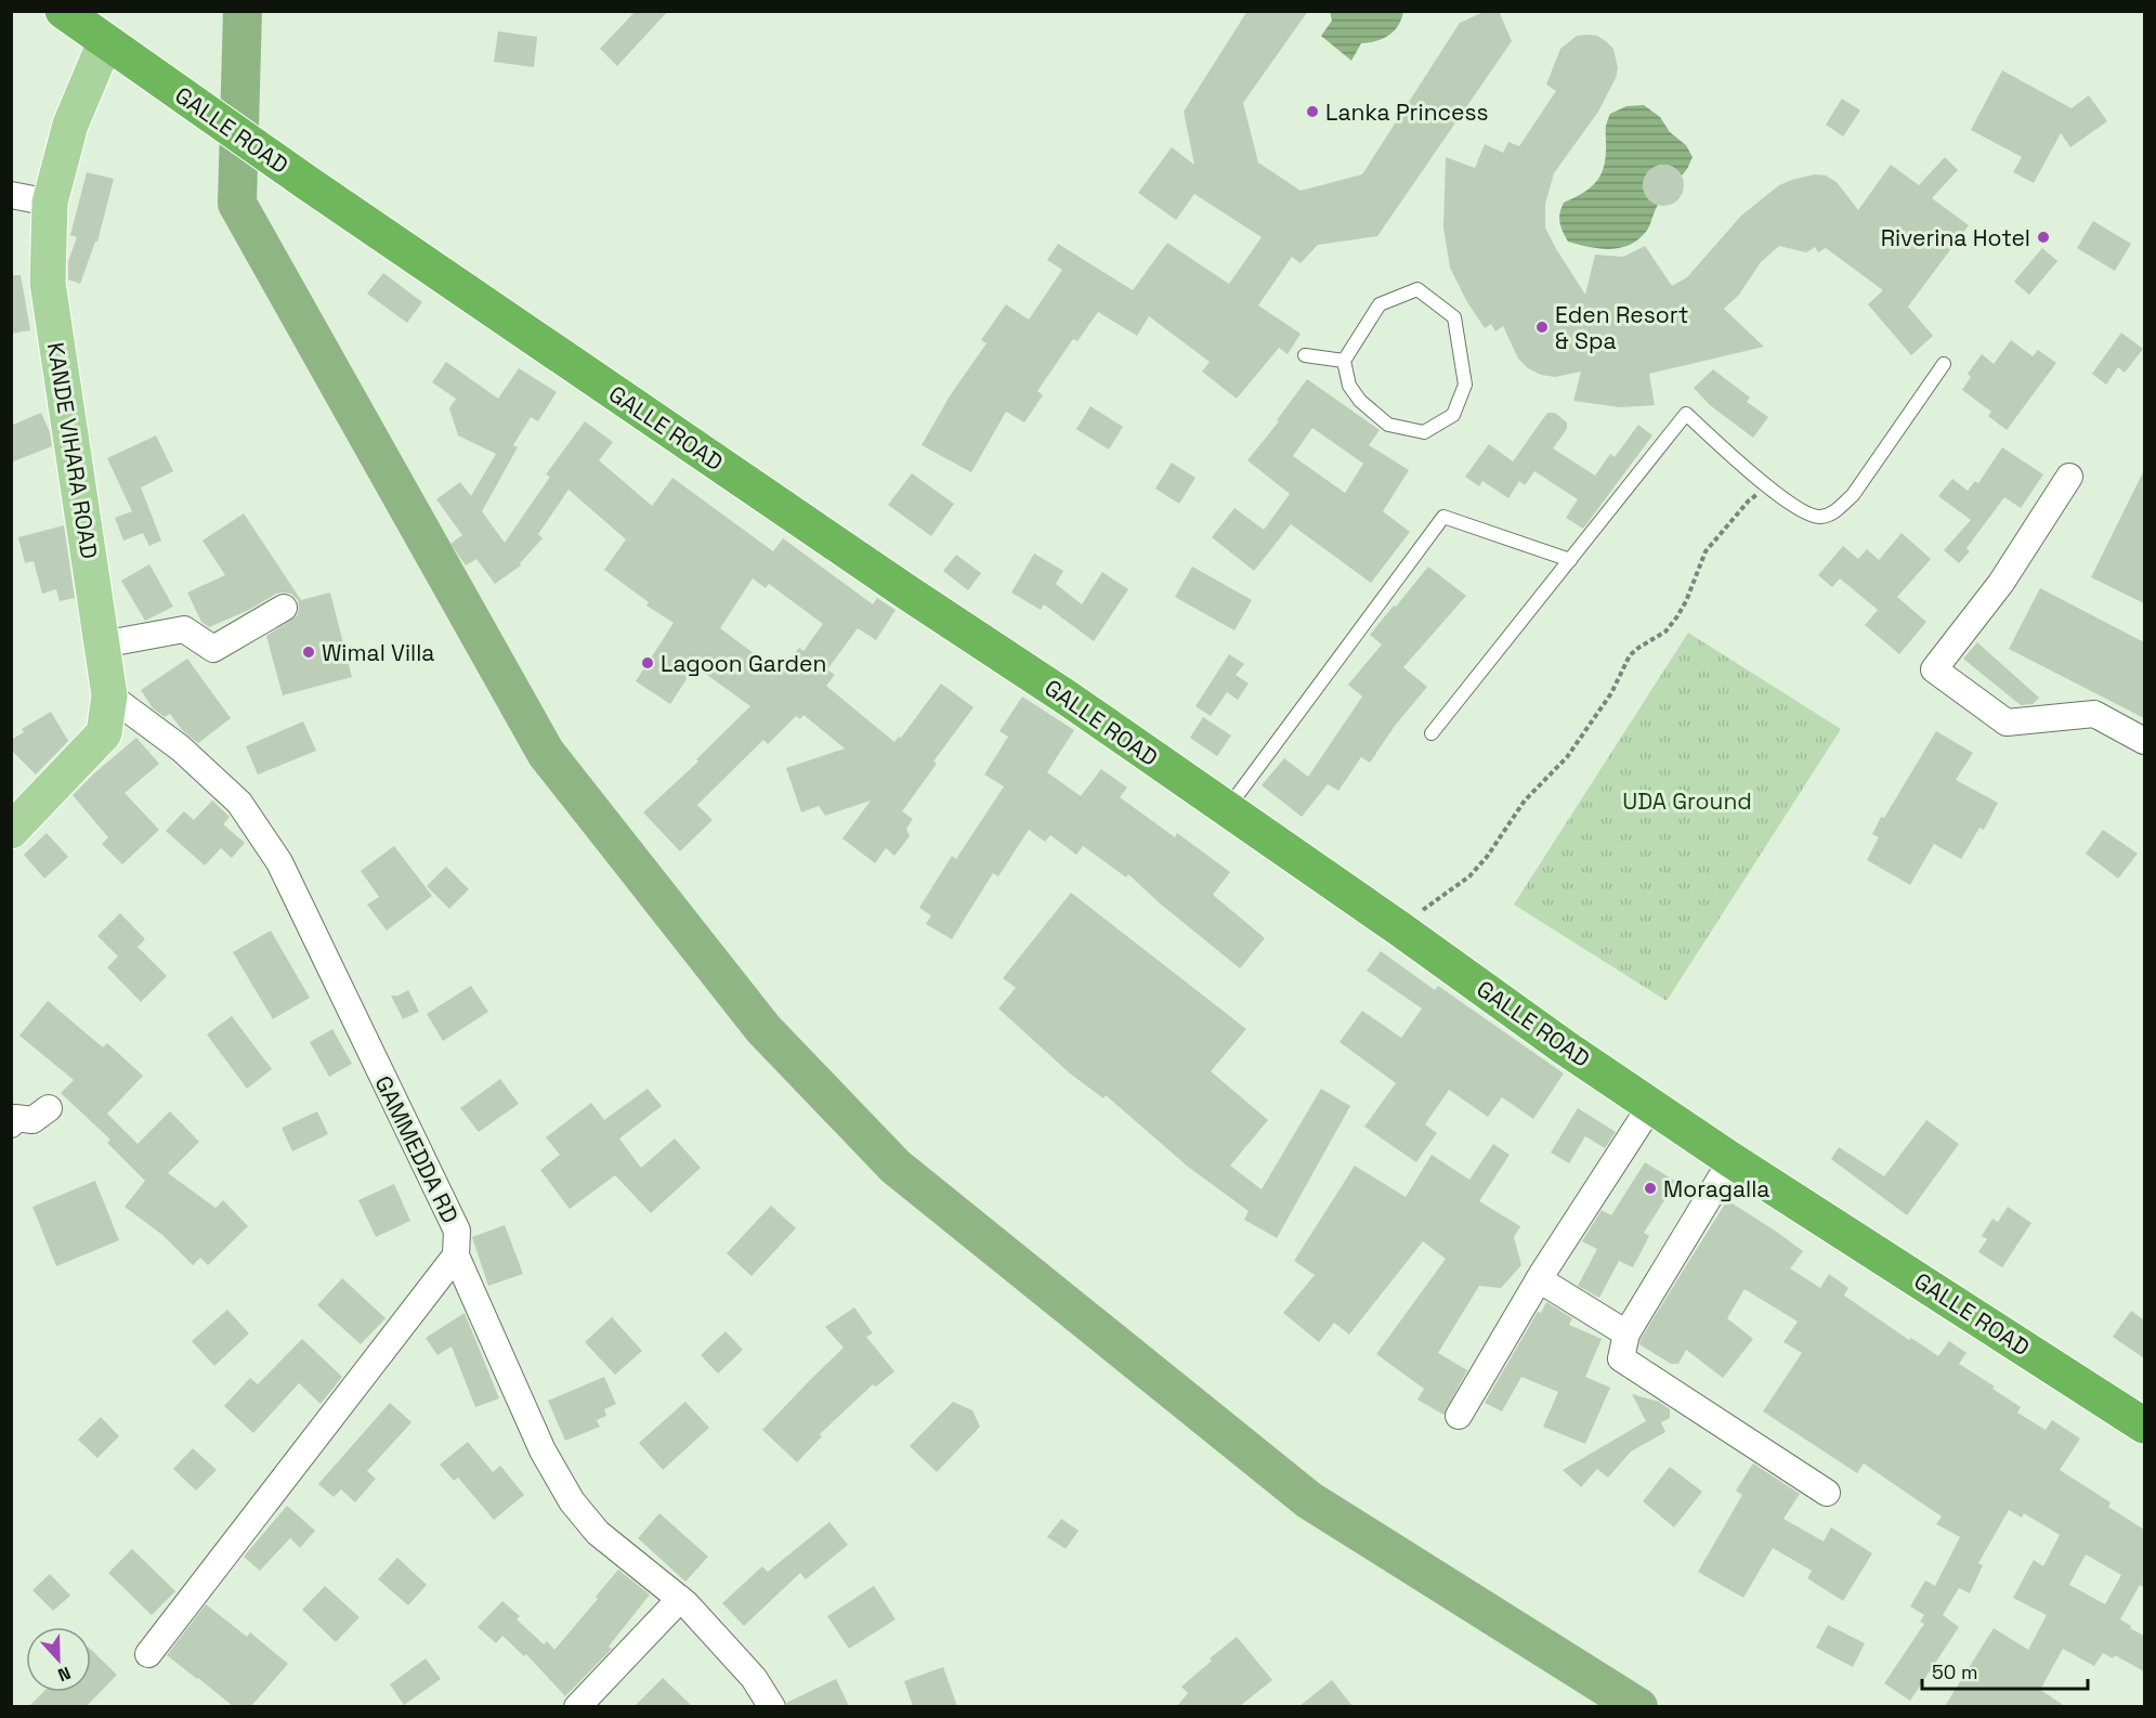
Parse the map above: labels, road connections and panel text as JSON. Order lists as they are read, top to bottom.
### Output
{
  "streets": {
    "highway": ["GALLE ROAD"],
    "main road": ["KANDE VIHARA ROAD"],
    "street": ["GAMMEDDA RD"]
  },
  "crossings": [
    ["GALLE ROAD", "KANDE VIHARA ROAD"],
    ["KANDE VIHARA ROAD", "GAMMEDDA RD"]
  ],
  "parks": ["UDA Ground"],
  "places": [
    "Lanka Princess",
    "Riverina Hotel",
    "Eden Resort & Spa",
    "Wimal Villa",
    "Lagoon Garden",
    "Moragalla"
  ],
  "scale_bar": "50 m",
  "north": "bottom"
}
